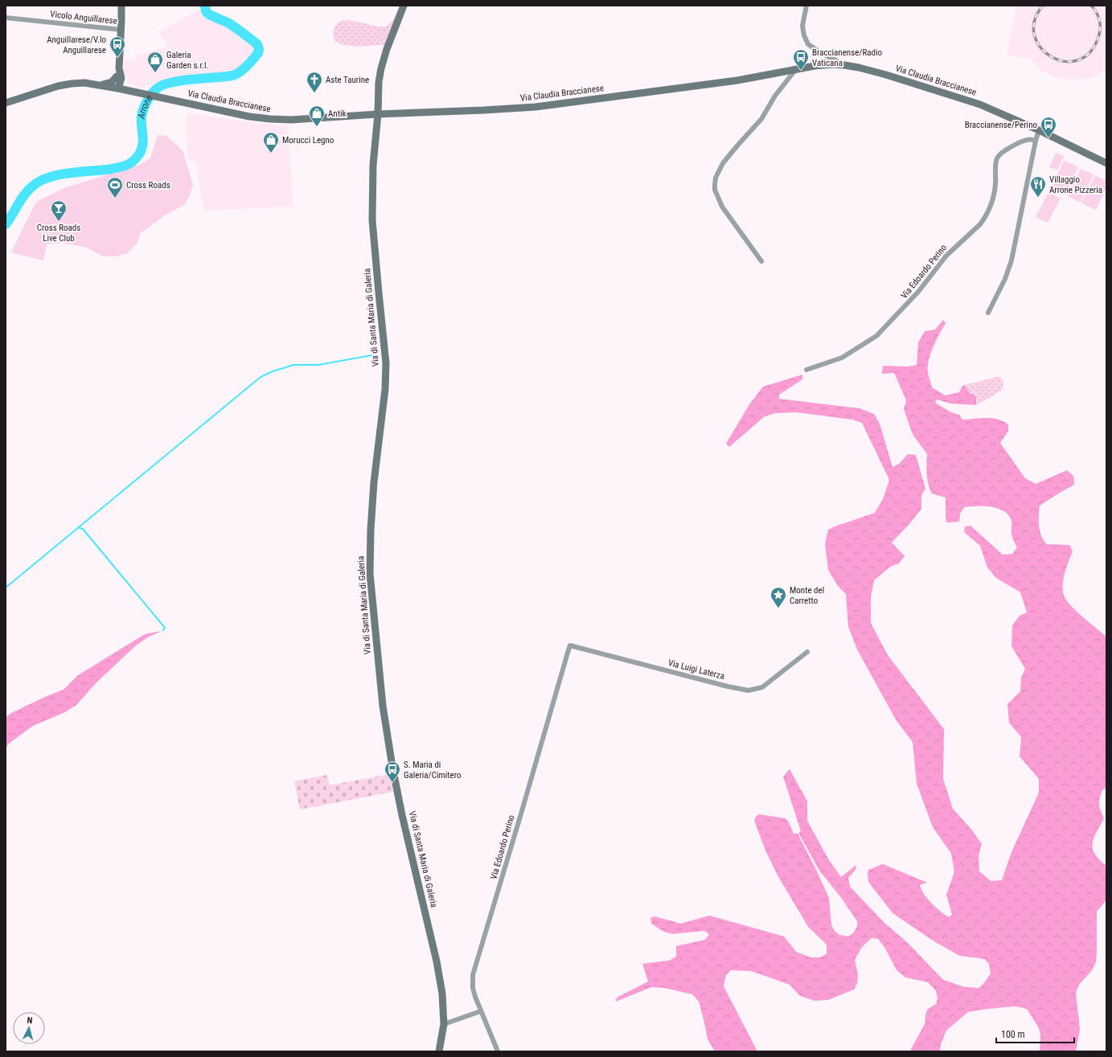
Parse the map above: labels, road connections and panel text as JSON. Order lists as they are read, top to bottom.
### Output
{
  "streets": {
    "main road": ["Via Claudia Braccianese", "Via di Santa Maria di Galeria"],
    "street": ["Vicolo Anguillarese", "Via Edoardo Perino", "Via Luigi Laterza"]
  },
  "crossings": [
    ["Via Claudia Braccianese", "Via di Santa Maria di Galeria"],
    ["Via Edoardo Perino", "Via Luigi Laterza"]
  ],
  "water": ["Arrone"],
  "places": {
    "bus stop": [
      "Anguillarese/V.lo Anguillarese",
      "Braccianense/Radio Vaticana",
      "Braccianense/Perino",
      "S. Maria di Galeria/Cimitero"
    ],
    "shop": ["Galeria Garden s.r.l.", "Antik", "Morucci Legno"],
    "church": ["Aste Taurine"],
    "restaurant": ["Villaggio Arrone Pizzeria"],
    "sports": ["Cross Roads"],
    "bar": ["Cross Roads Live Club"],
    "place": ["Monte del Carretto"]
  },
  "scale_bar": "100 m",
  "north": "top"
}
